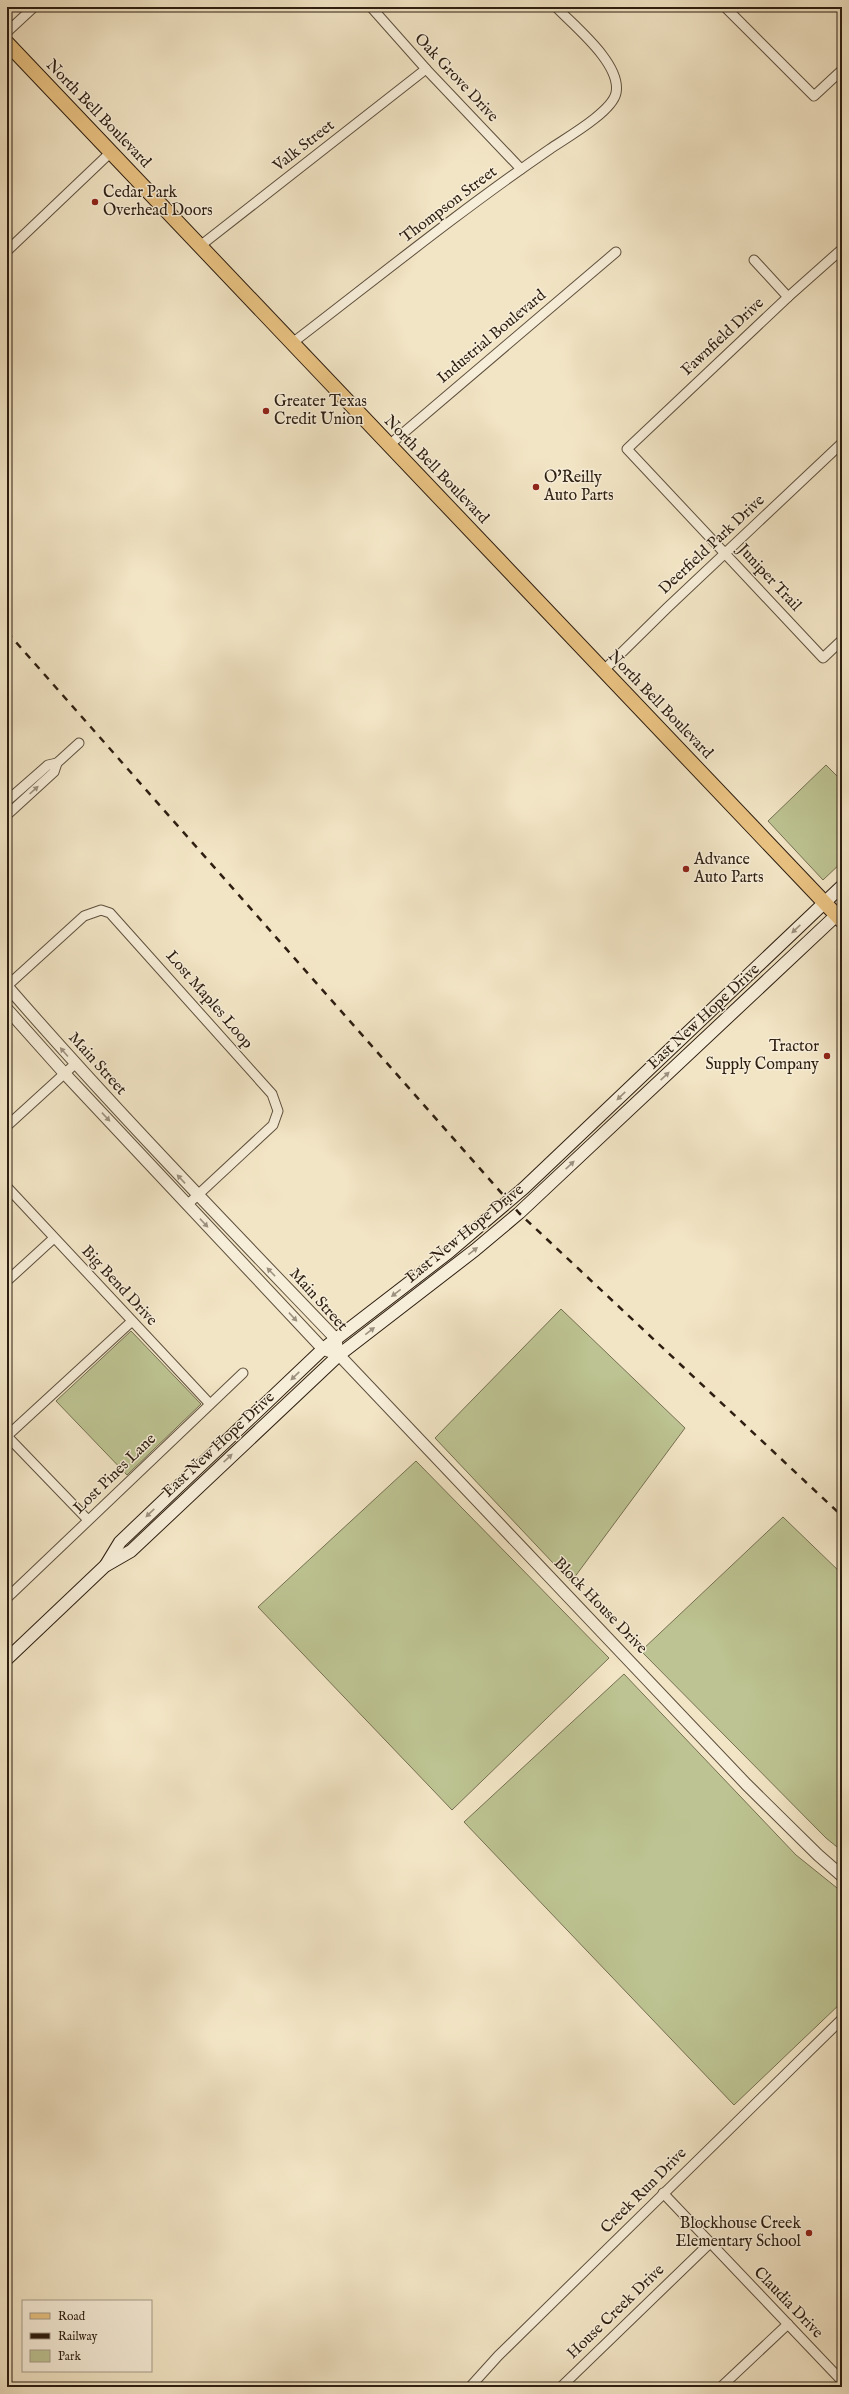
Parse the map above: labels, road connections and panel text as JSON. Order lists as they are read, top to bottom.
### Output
{
  "streets": {
    "main road": ["North Bell Boulevard", "East New Hope Drive"],
    "street": [
      "Oak Grove Drive",
      "Valk Street",
      "Thompson Street",
      "Industrial Boulevard",
      "Fawnfield Drive",
      "Deerfield Park Drive",
      "Juniper Trail",
      "Lost Maples Loop",
      "Main Street",
      "Big Bend Drive",
      "Lost Pines Lane",
      "Block House Drive",
      "Creek Run Drive",
      "Claudia Drive",
      "House Creek Drive"
    ]
  },
  "crossings": [
    ["Oak Grove Drive", "Valk Street"],
    ["Oak Grove Drive", "Thompson Street"],
    ["North Bell Boulevard", "Valk Street"],
    ["North Bell Boulevard", "Thompson Street"],
    ["North Bell Boulevard", "Industrial Boulevard"],
    ["North Bell Boulevard", "Deerfield Park Drive"],
    ["North Bell Boulevard", "East New Hope Drive"],
    ["Fawnfield Drive", "Juniper Trail"],
    ["Deerfield Park Drive", "Juniper Trail"],
    ["Lost Maples Loop", "Main Street"],
    ["East New Hope Drive", "Main Street"],
    ["East New Hope Drive", "Block House Drive"],
    ["Main Street", "Block House Drive"],
    ["Big Bend Drive", "Lost Pines Lane"],
    ["Creek Run Drive", "Claudia Drive"],
    ["Claudia Drive", "House Creek Drive"]
  ],
  "places": [
    "Cedar Park Overhead Doors",
    "Greater Texas Credit Union",
    "O'Reilly Auto Parts",
    "Advance Auto Parts",
    "Tractor Supply Company",
    "Blockhouse Creek Elementary School"
  ],
  "legend": ["Road", "Railway", "Park"]
}
